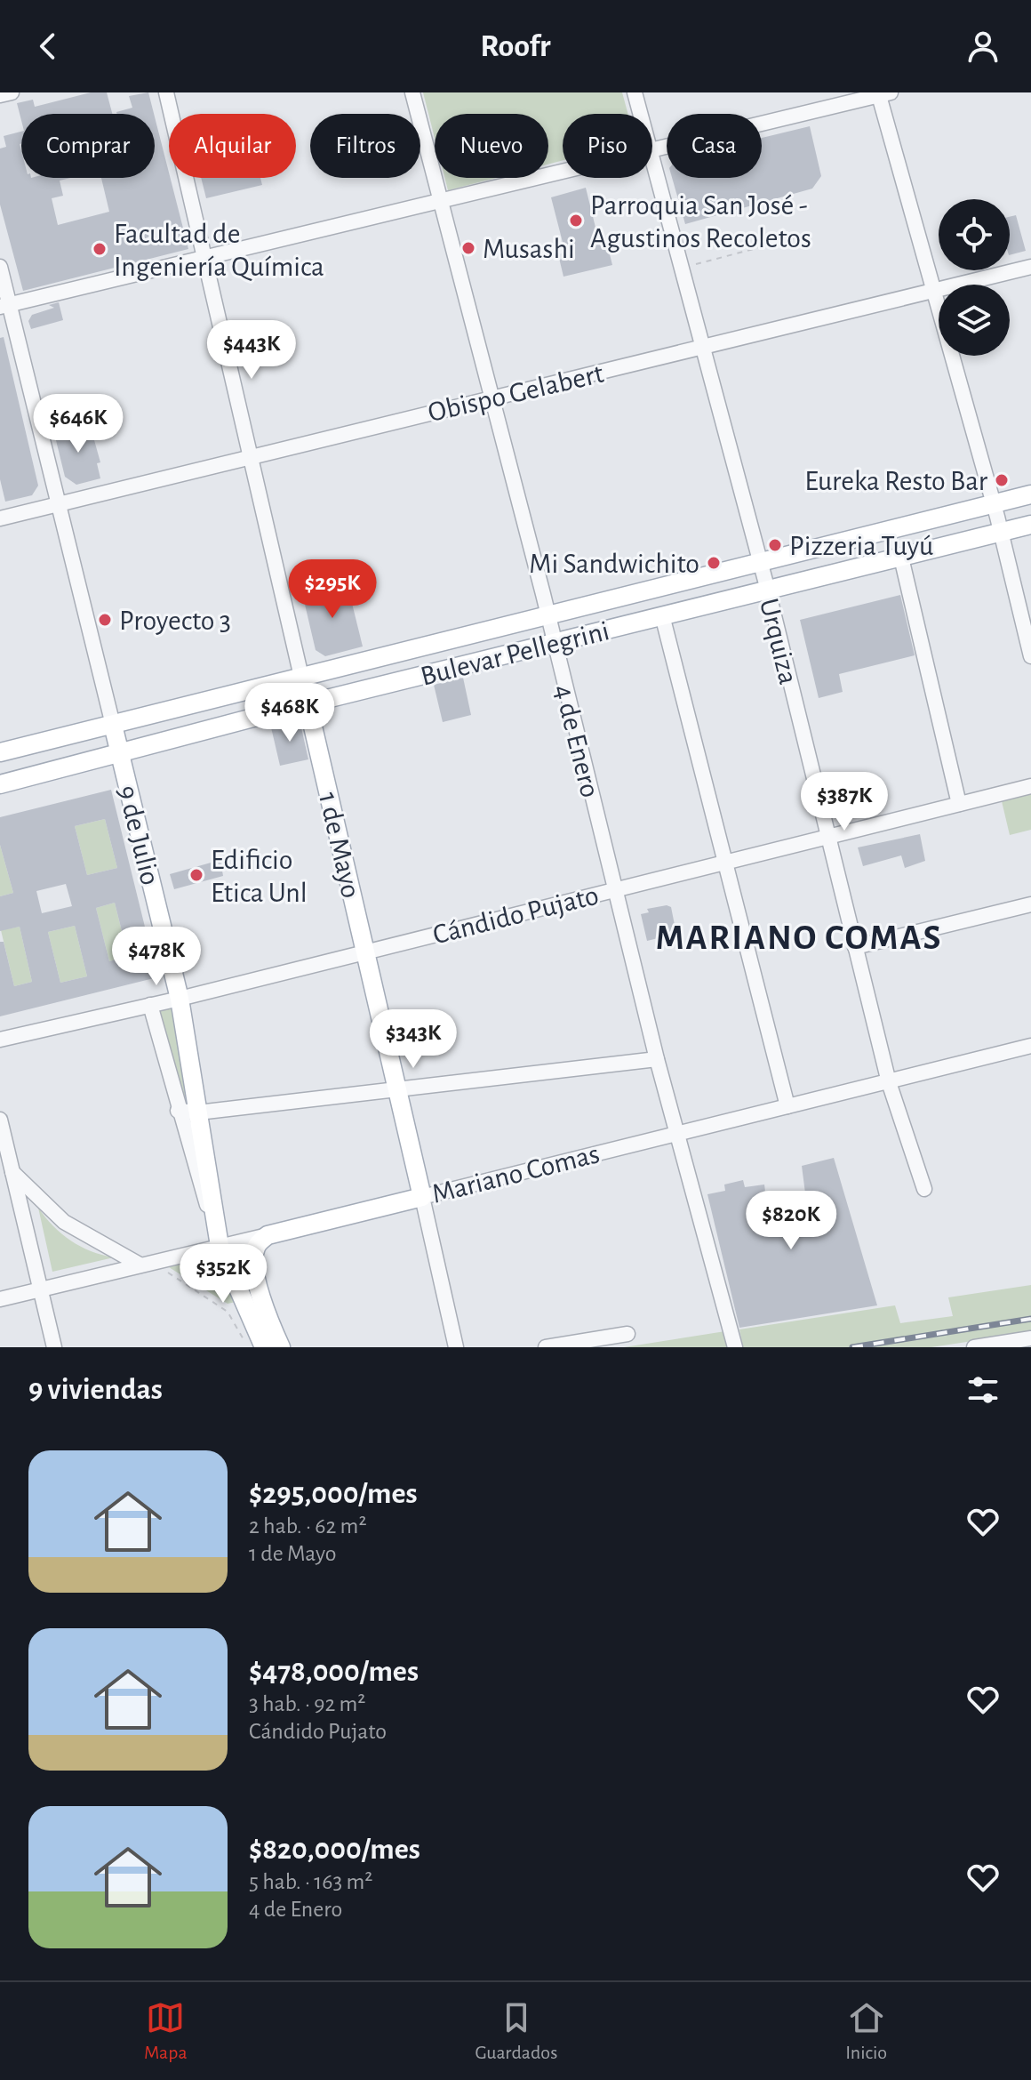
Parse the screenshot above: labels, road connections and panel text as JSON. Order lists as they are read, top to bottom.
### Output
{
  "streets": {
    "main road": [
      "Bulevar Pellegrini",
      "9 de Julio",
      "1 de Mayo",
      "Mariano Comas"
    ],
    "street": [
      "Obispo Gelabert",
      "Urquiza",
      "4 de Enero",
      "Cándido Pujato"
    ]
  },
  "crossings": [
    ["Obispo Gelabert", "Urquiza"],
    ["Obispo Gelabert", "4 de Enero"],
    ["Obispo Gelabert", "9 de Julio"],
    ["Obispo Gelabert", "1 de Mayo"],
    ["Urquiza", "Bulevar Pellegrini"],
    ["Urquiza", "Cándido Pujato"],
    ["Urquiza", "Mariano Comas"],
    ["Bulevar Pellegrini", "4 de Enero"],
    ["Bulevar Pellegrini", "9 de Julio"],
    ["Bulevar Pellegrini", "1 de Mayo"],
    ["4 de Enero", "Cándido Pujato"],
    ["4 de Enero", "Mariano Comas"],
    ["9 de Julio", "Cándido Pujato"],
    ["9 de Julio", "Mariano Comas"],
    ["1 de Mayo", "Cándido Pujato"],
    ["1 de Mayo", "Mariano Comas"]
  ],
  "districts": ["MARIANO COMAS"],
  "places": [
    "Parroquia San José - Agustinos Recoletos",
    "Musashi",
    "Facultad de Ingeniería Química",
    "Eureka Resto Bar",
    "Pizzeria Tuyú",
    "Mi Sandwichito",
    "Proyecto 3",
    "Edificio Etica Unl"
  ],
  "page": {
    "header": "Roofr",
    "chip": [
      "Comprar",
      "Alquilar",
      "Filtros",
      "Nuevo",
      "Piso",
      "Casa"
    ],
    "price": [
      "$443K",
      "$646K",
      "$295K",
      "$468K",
      "$387K",
      "$478K",
      "$343K",
      "$820K",
      "$352K"
    ],
    "heading": "9 viviendas",
    "list": [
      {
        "name": "$295,000/mes",
        "note": "2 hab. · 62 m² · 1 de Mayo"
      },
      {
        "name": "$478,000/mes",
        "note": "3 hab. · 92 m² · Cándido Pujato"
      },
      {
        "name": "$820,000/mes",
        "note": "5 hab. · 163 m² · 4 de Enero"
      }
    ],
    "tabs": ["Mapa", "Guardados", "Inicio"]
  }
}
